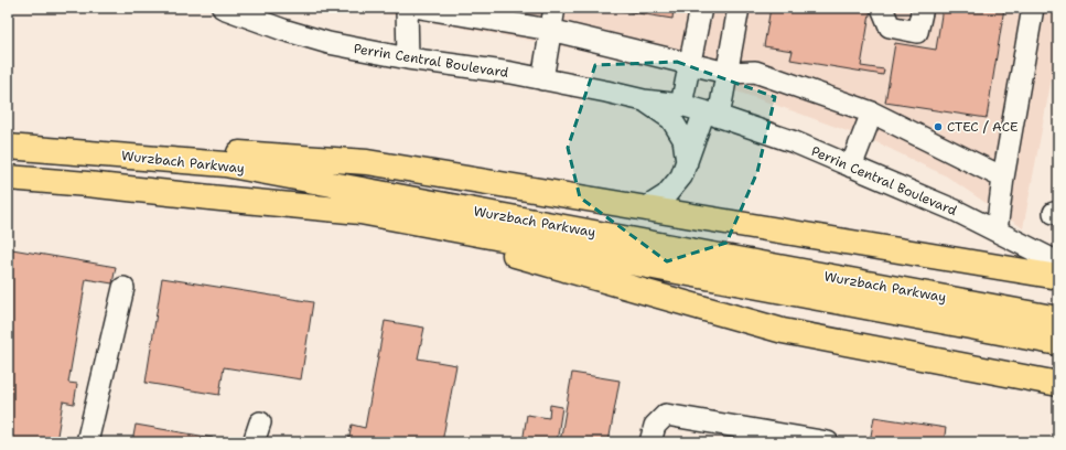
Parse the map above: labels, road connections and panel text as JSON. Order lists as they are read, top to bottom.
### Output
{
  "streets": {
    "highway": ["Wurzbach Parkway"],
    "street": ["Perrin Central Boulevard"]
  },
  "places": ["CTEC / ACE"]
}
